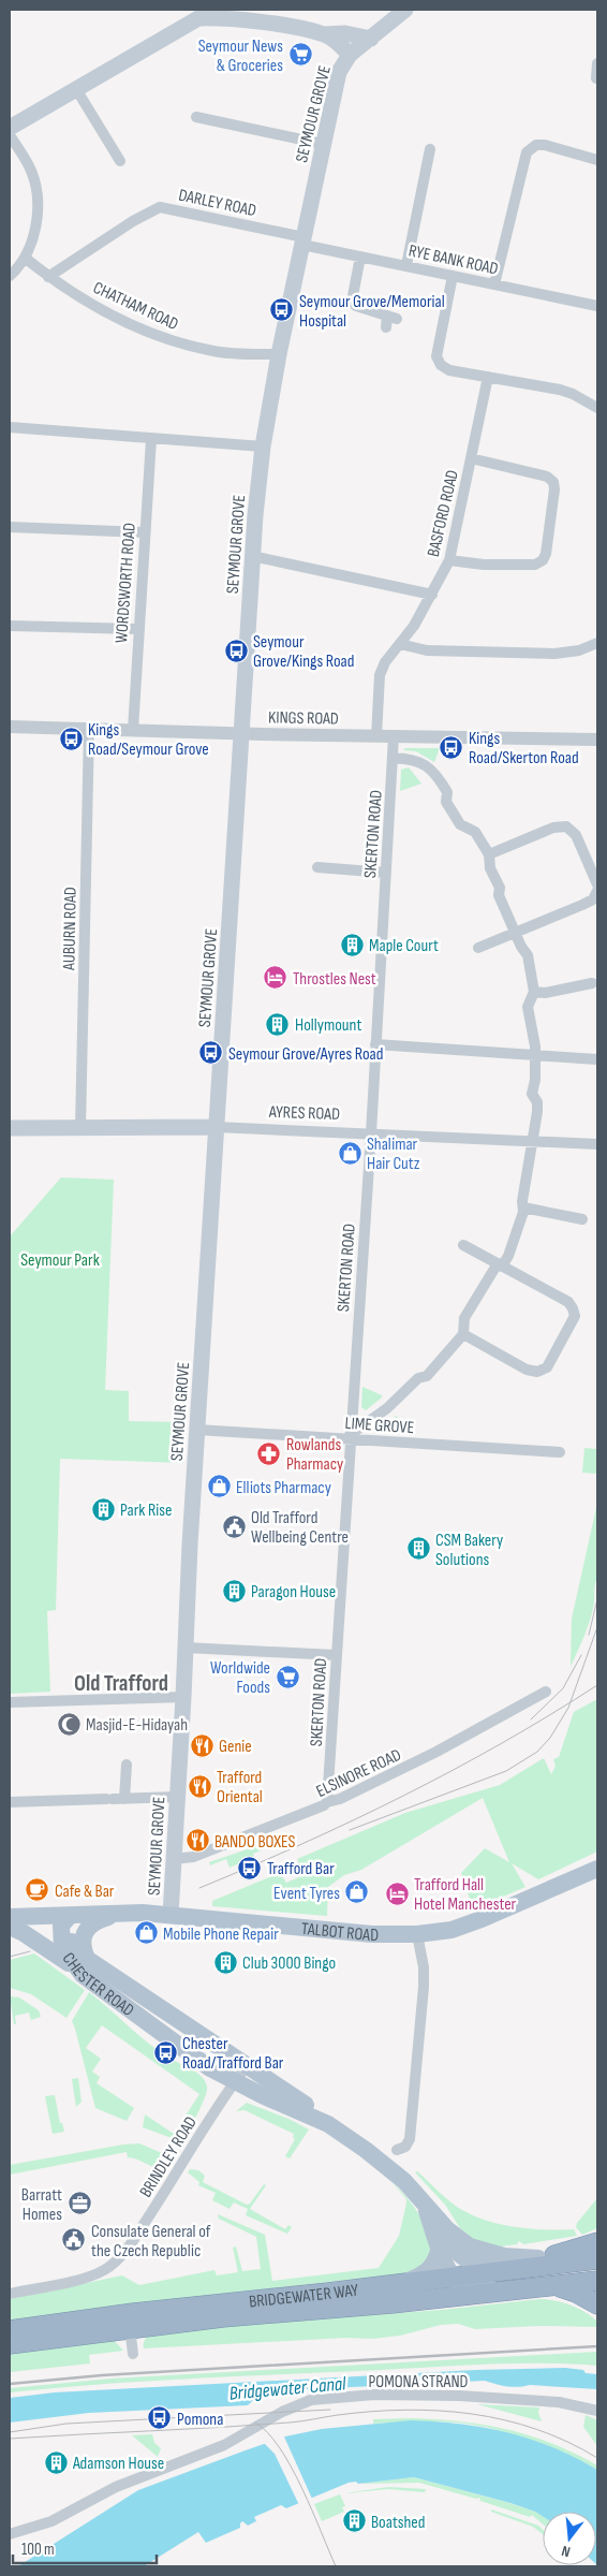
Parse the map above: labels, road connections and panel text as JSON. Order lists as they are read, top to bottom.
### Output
{
  "streets": {
    "highway": ["BRIDGEWATER WAY"],
    "main road": [
      "SEYMOUR GROVE",
      "AYRES ROAD",
      "TALBOT ROAD",
      "CHESTER ROAD"
    ],
    "street": [
      "DARLEY ROAD",
      "RYE BANK ROAD",
      "CHATHAM ROAD",
      "BASFORD ROAD",
      "WORDSWORTH ROAD",
      "KINGS ROAD",
      "SKERTON ROAD",
      "AUBURN ROAD",
      "LIME GROVE",
      "ELSINORE ROAD",
      "BRINDLEY ROAD",
      "POMONA STRAND"
    ]
  },
  "crossings": [
    ["SEYMOUR GROVE", "DARLEY ROAD"],
    ["SEYMOUR GROVE", "RYE BANK ROAD"],
    ["SEYMOUR GROVE", "CHATHAM ROAD"],
    ["SEYMOUR GROVE", "KINGS ROAD"],
    ["SEYMOUR GROVE", "AYRES ROAD"],
    ["SEYMOUR GROVE", "LIME GROVE"],
    ["SEYMOUR GROVE", "ELSINORE ROAD"],
    ["SEYMOUR GROVE", "TALBOT ROAD"],
    ["DARLEY ROAD", "RYE BANK ROAD"],
    ["DARLEY ROAD", "CHATHAM ROAD"],
    ["BASFORD ROAD", "KINGS ROAD"],
    ["WORDSWORTH ROAD", "KINGS ROAD"],
    ["KINGS ROAD", "SKERTON ROAD"],
    ["KINGS ROAD", "AUBURN ROAD"],
    ["SKERTON ROAD", "AYRES ROAD"],
    ["SKERTON ROAD", "LIME GROVE"],
    ["SKERTON ROAD", "ELSINORE ROAD"],
    ["AUBURN ROAD", "AYRES ROAD"],
    ["TALBOT ROAD", "CHESTER ROAD"],
    ["CHESTER ROAD", "BRINDLEY ROAD"]
  ],
  "districts": ["Old Trafford"],
  "water": ["Bridgewater Canal"],
  "parks": ["Seymour Park"],
  "places": {
    "supermarket": ["Seymour News & Groceries", "Worldwide Foods"],
    "bus stop": [
      "Seymour Grove/Memorial Hospital",
      "Seymour Grove/Kings Road",
      "Kings Road/Seymour Grove",
      "Kings Road/Skerton Road",
      "Seymour Grove/Ayres Road",
      "Trafford Bar",
      "Chester Road/Trafford Bar",
      "Pomona"
    ],
    "building": [
      "Maple Court",
      "Hollymount",
      "Park Rise",
      "CSM Bakery Solutions",
      "Paragon House",
      "Club 3000 Bingo",
      "Adamson House",
      "Boatshed"
    ],
    "hotel": ["Throstles Nest", "Trafford Hall Hotel Manchester"],
    "shop": [
      "Shalimar Hair Cutz",
      "Elliots Pharmacy",
      "Event Tyres",
      "Mobile Phone Repair"
    ],
    "pharmacy": ["Rowlands Pharmacy"],
    "public building": ["Old Trafford Wellbeing Centre", "Consulate General of the Czech Republic"],
    "mosque": ["Masjid-E-Hidayah"],
    "restaurant": ["Genie", "Trafford Oriental", "BANDO BOXES"],
    "cafe": ["Cafe & Bar"],
    "office": ["Barratt Homes"]
  },
  "scale_bar": "100 m",
  "north": "bottom"
}
